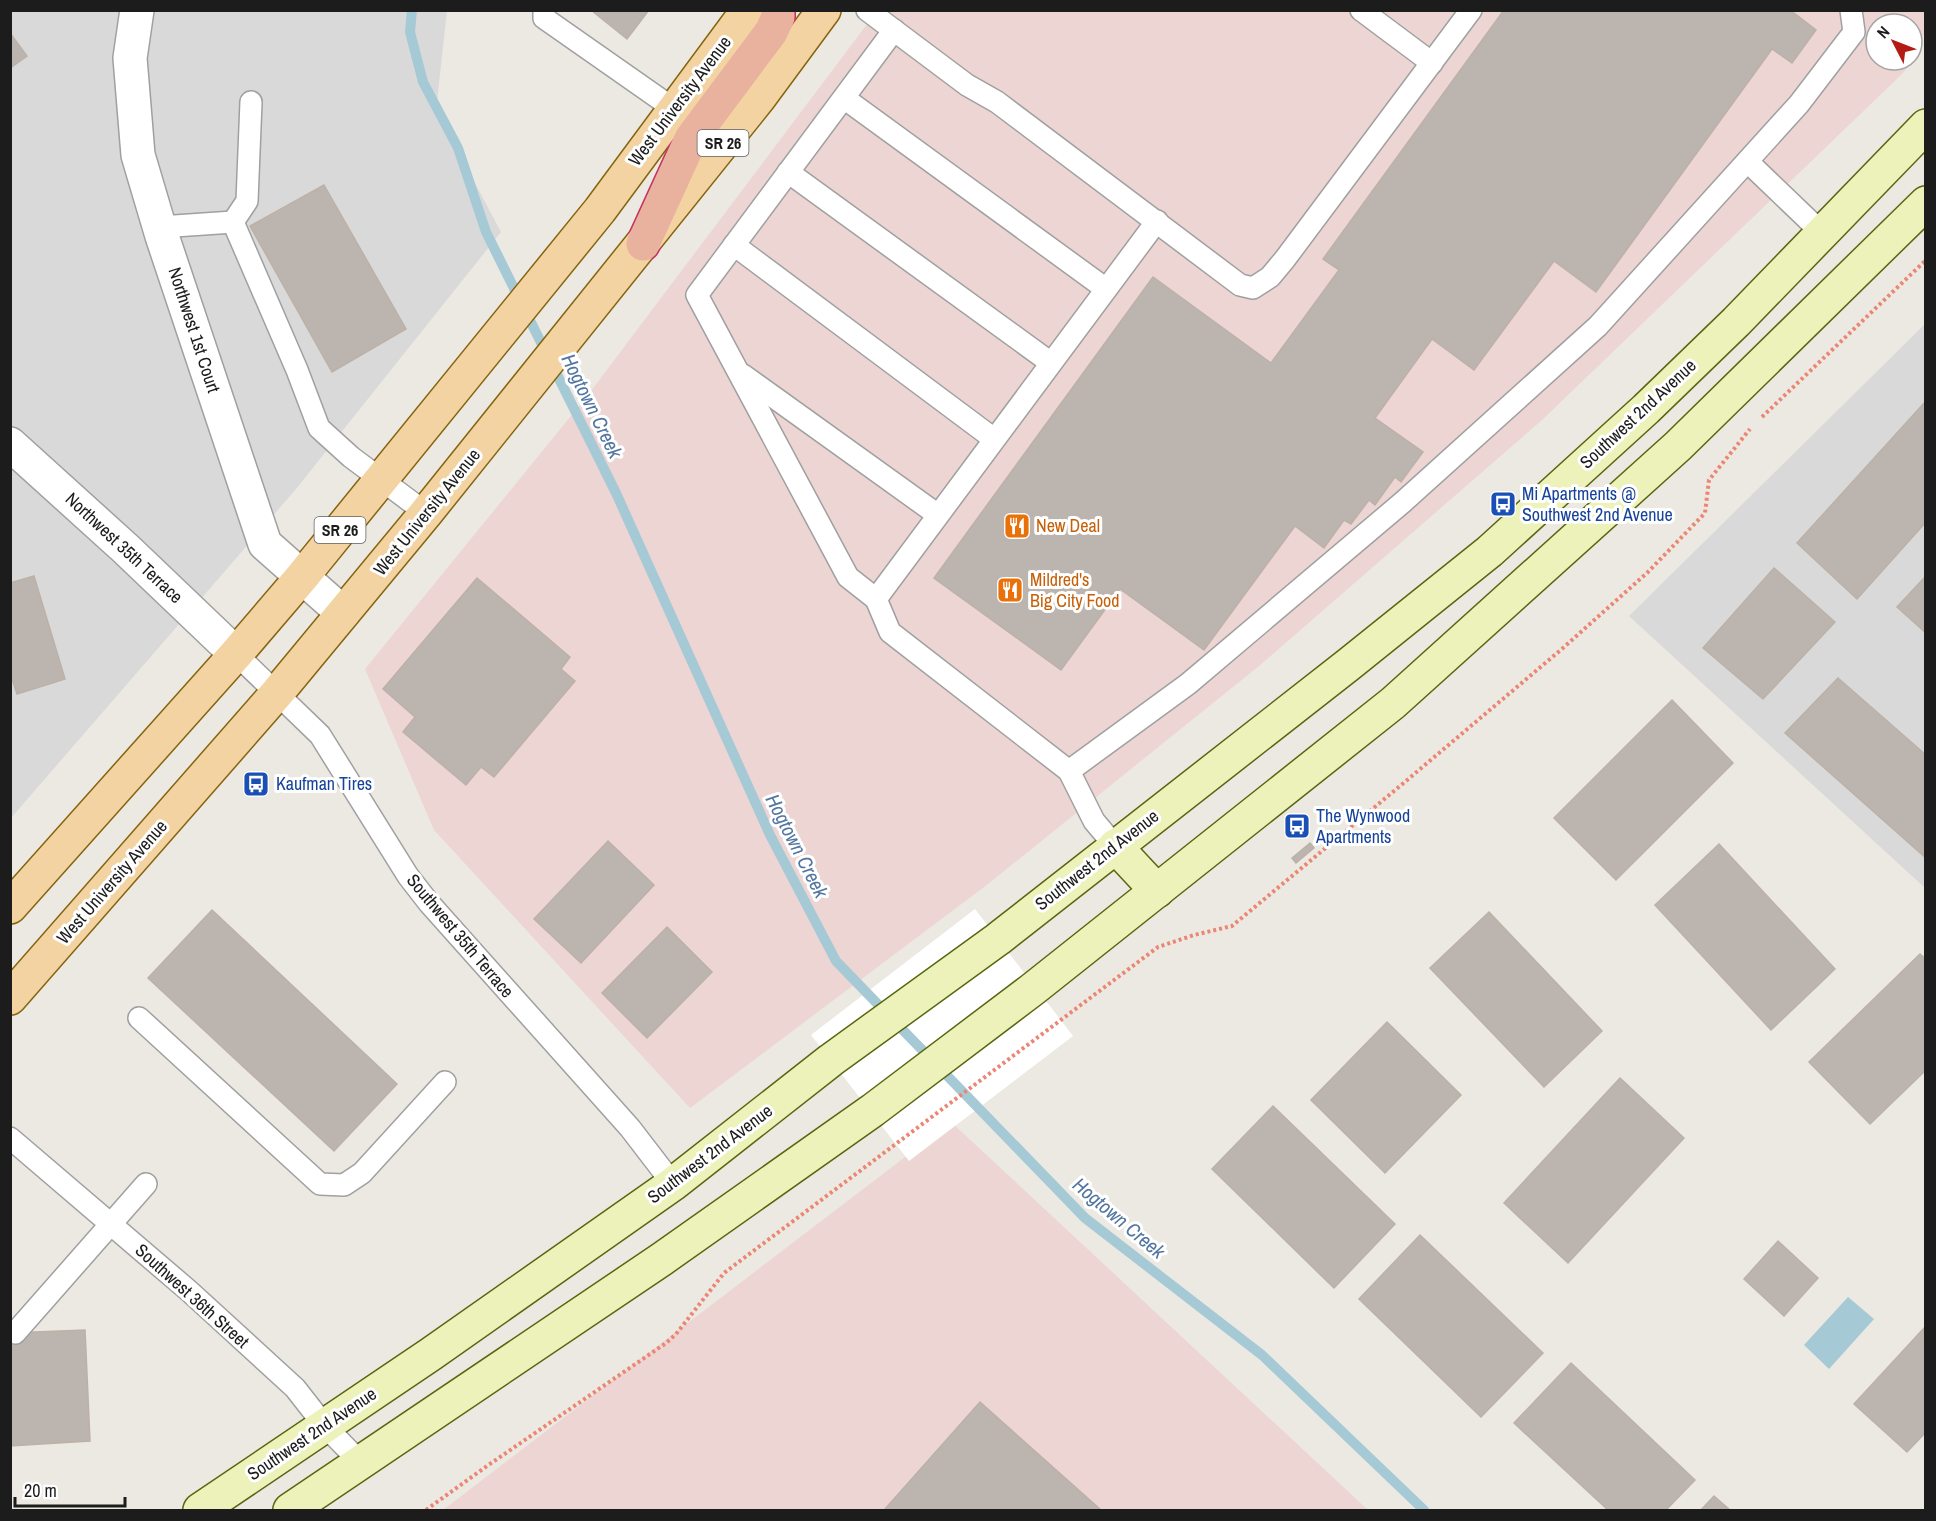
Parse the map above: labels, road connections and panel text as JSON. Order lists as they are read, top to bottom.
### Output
{
  "streets": {
    "main road": ["West University Avenue", "SR 26", "Southwest 2nd Avenue"],
    "street": ["Northwest 1st Court", "Northwest 35th Terrace"],
    "lane": ["Southwest 35th Terrace", "Southwest 36th Street"]
  },
  "crossings": [
    ["West University Avenue", "Northwest 1st Court"],
    ["West University Avenue", "Northwest 35th Terrace"],
    ["West University Avenue", "Southwest 35th Terrace"],
    ["Southwest 2nd Avenue", "Southwest 35th Terrace"],
    ["Southwest 2nd Avenue", "Southwest 36th Street"],
    ["Northwest 35th Terrace", "Southwest 35th Terrace"]
  ],
  "water": ["Hogtown Creek"],
  "places": {
    "bus stop": ["Mi Apartments @ Southwest 2nd Avenue", "Kaufman Tires", "The Wynwood Apartments"],
    "restaurant": ["New Deal", "Mildred's Big City Food"]
  },
  "scale_bar": "20 m",
  "north": "top left"
}
